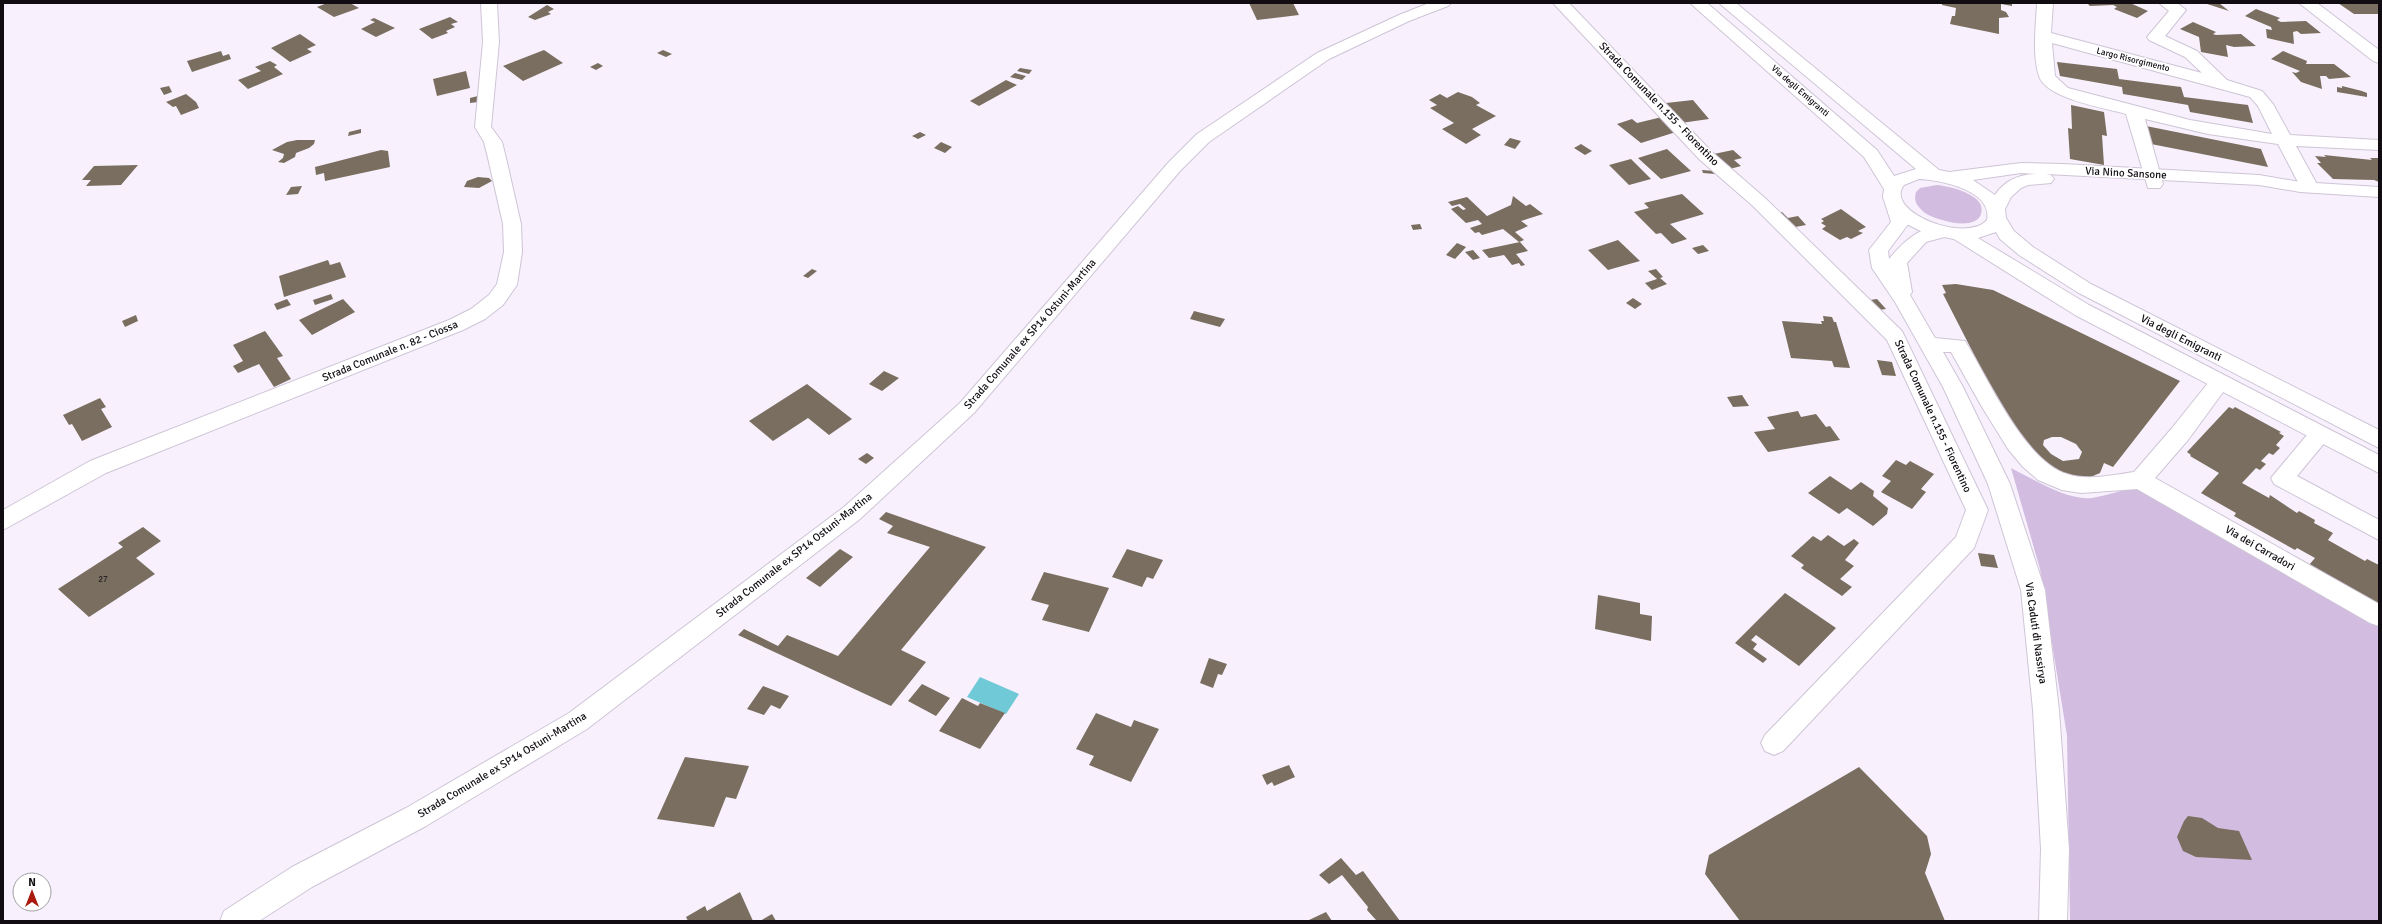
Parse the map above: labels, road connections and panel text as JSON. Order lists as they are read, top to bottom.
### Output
{
  "streets": {
    "street": [
      "Largo Risorgimento",
      "Via degli Emigranti",
      "Strada Comunale n.155 - Fiorentino",
      "Via Nino Sansone",
      "Strada Comunale ex SP14 Ostuni-Martina",
      "Strada Comunale n. 82 - Ciossa",
      "Via dei Carradori",
      "Via Caduti di Nassirya"
    ]
  },
  "crossings": [
    ["Largo Risorgimento", "Via Nino Sansone"],
    ["Via degli Emigranti", "Via Nino Sansone"],
    ["Via degli Emigranti", "Via Caduti di Nassirya"]
  ],
  "house_numbers": ["27"],
  "north": "top"
}
